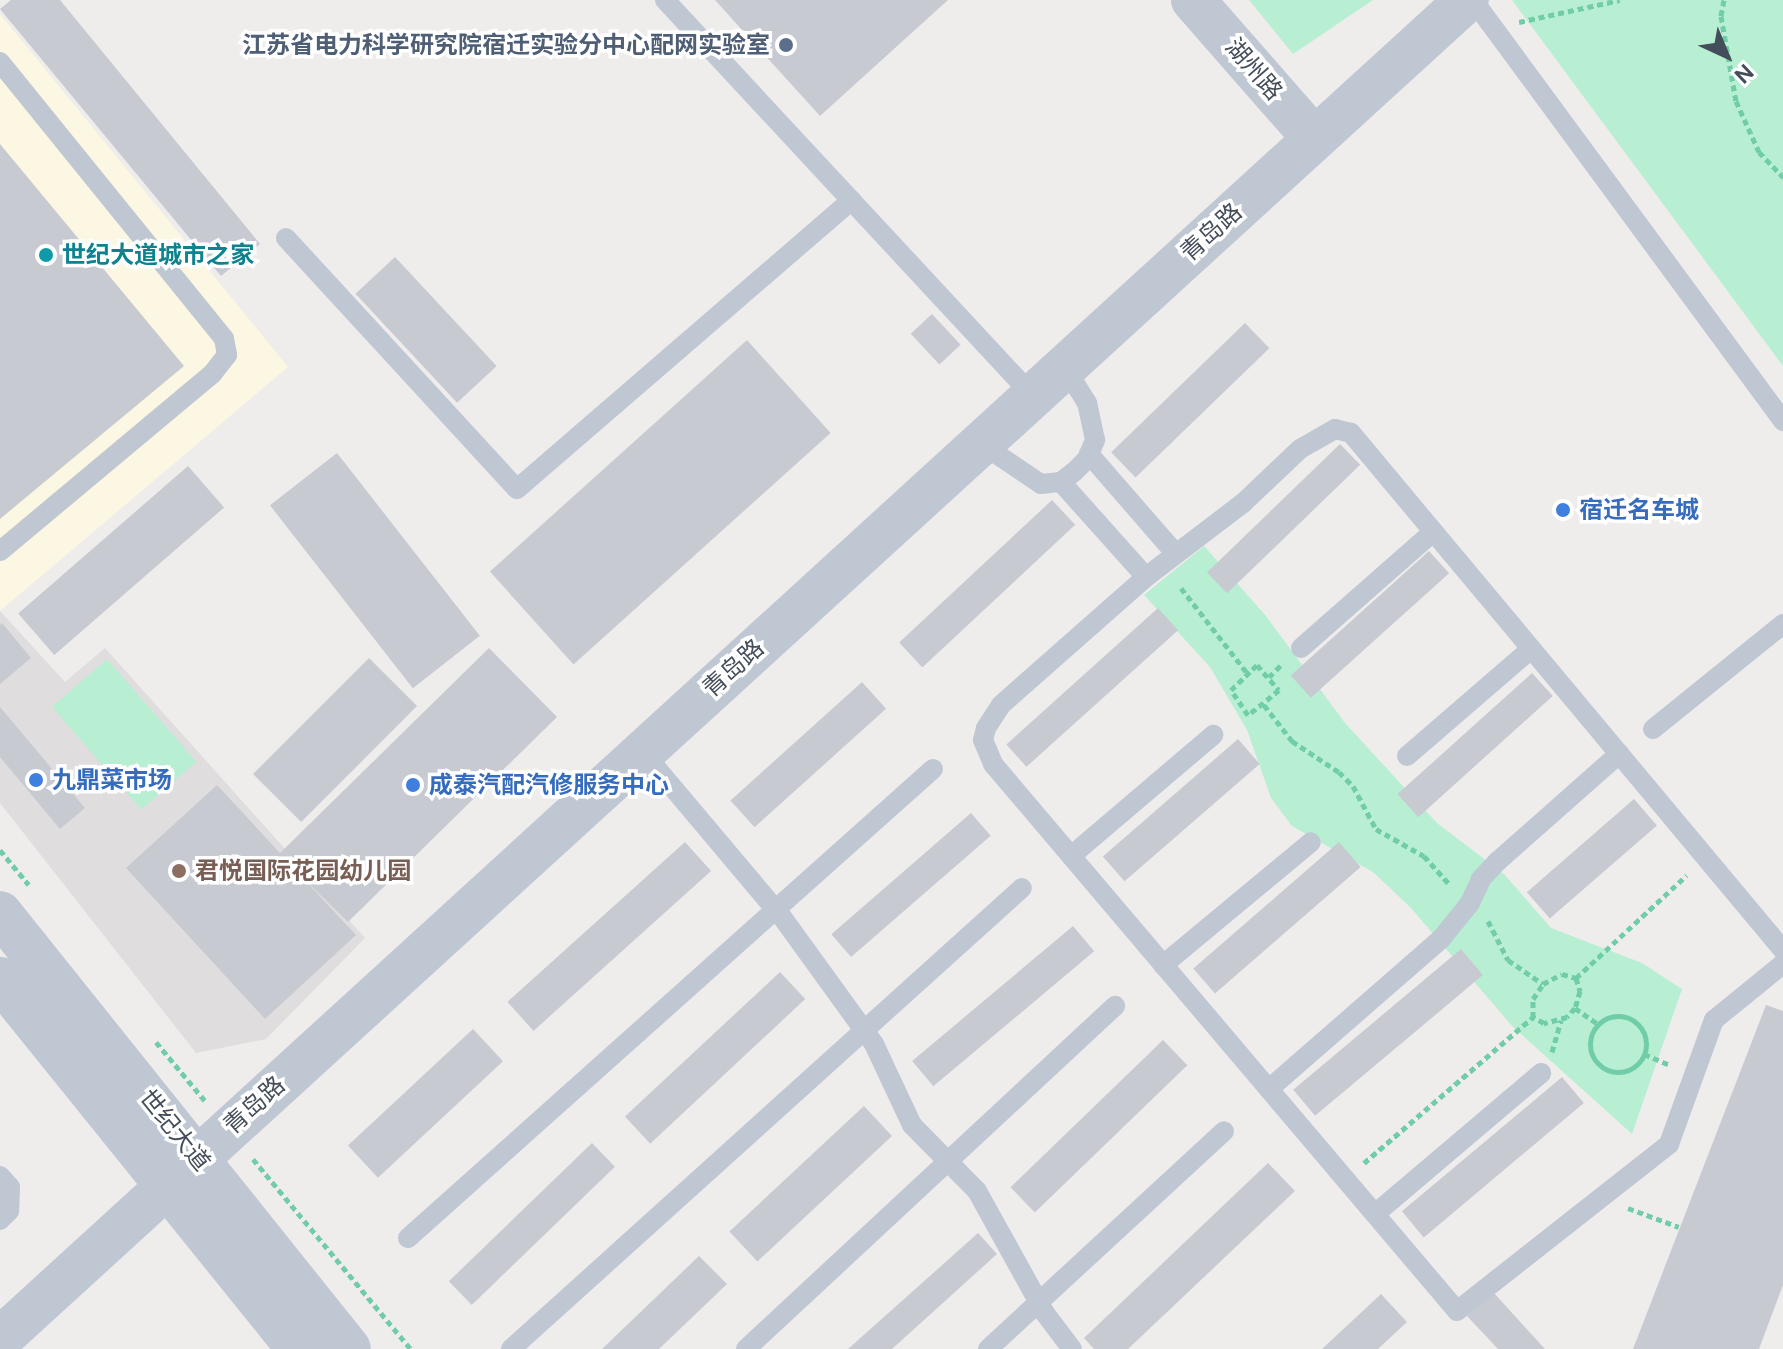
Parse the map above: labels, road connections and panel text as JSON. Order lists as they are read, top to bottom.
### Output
{
  "streets": {
    "street": ["湖州路", "青岛路", "世纪大道"]
  },
  "crossings": [
    ["湖州路", "青岛路"],
    ["青岛路", "世纪大道"]
  ],
  "places": [
    "江苏省电力科学研究院宿迁实验分中心配网实验室",
    "世纪大道城市之家",
    "宿迁名车城",
    "九鼎菜市场",
    "成泰汽配汽修服务中心",
    "君悦国际花园幼儿园"
  ],
  "north": "bottom right"
}
